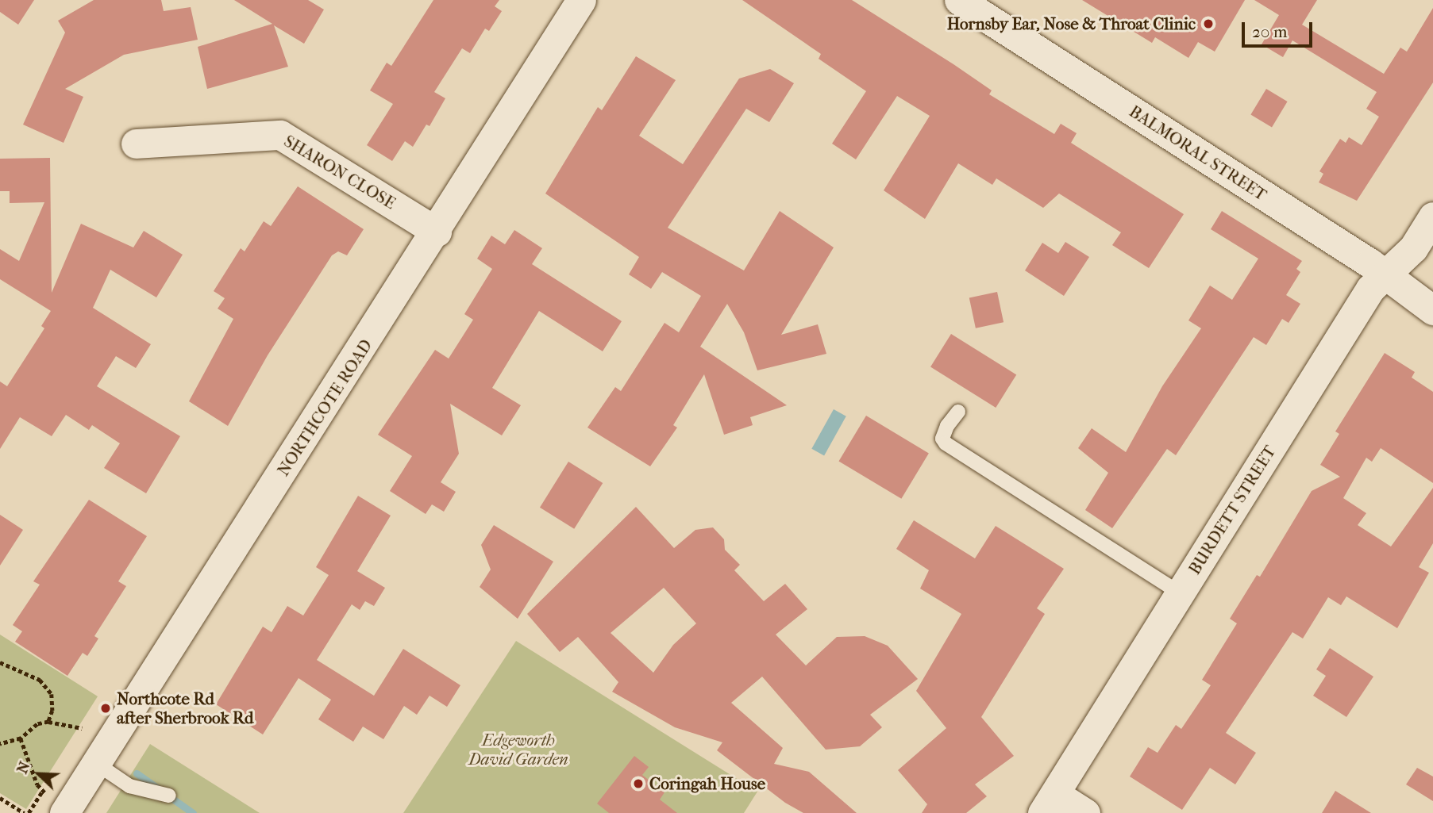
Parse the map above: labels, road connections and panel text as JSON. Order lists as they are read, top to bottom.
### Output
{
  "streets": {
    "street": [
      "BALMORAL STREET",
      "SHARON CLOSE",
      "NORTHCOTE ROAD",
      "BURDETT STREET"
    ]
  },
  "crossings": [
    ["BALMORAL STREET", "BURDETT STREET"],
    ["SHARON CLOSE", "NORTHCOTE ROAD"]
  ],
  "parks": ["Edgeworth David Garden"],
  "places": ["Hornsby Ear, Nose & Throat Clinic", "Northcote Rd after Sherbrook Rd", "Coringah House"],
  "scale_bar": "20 m",
  "north": "top left"
}
